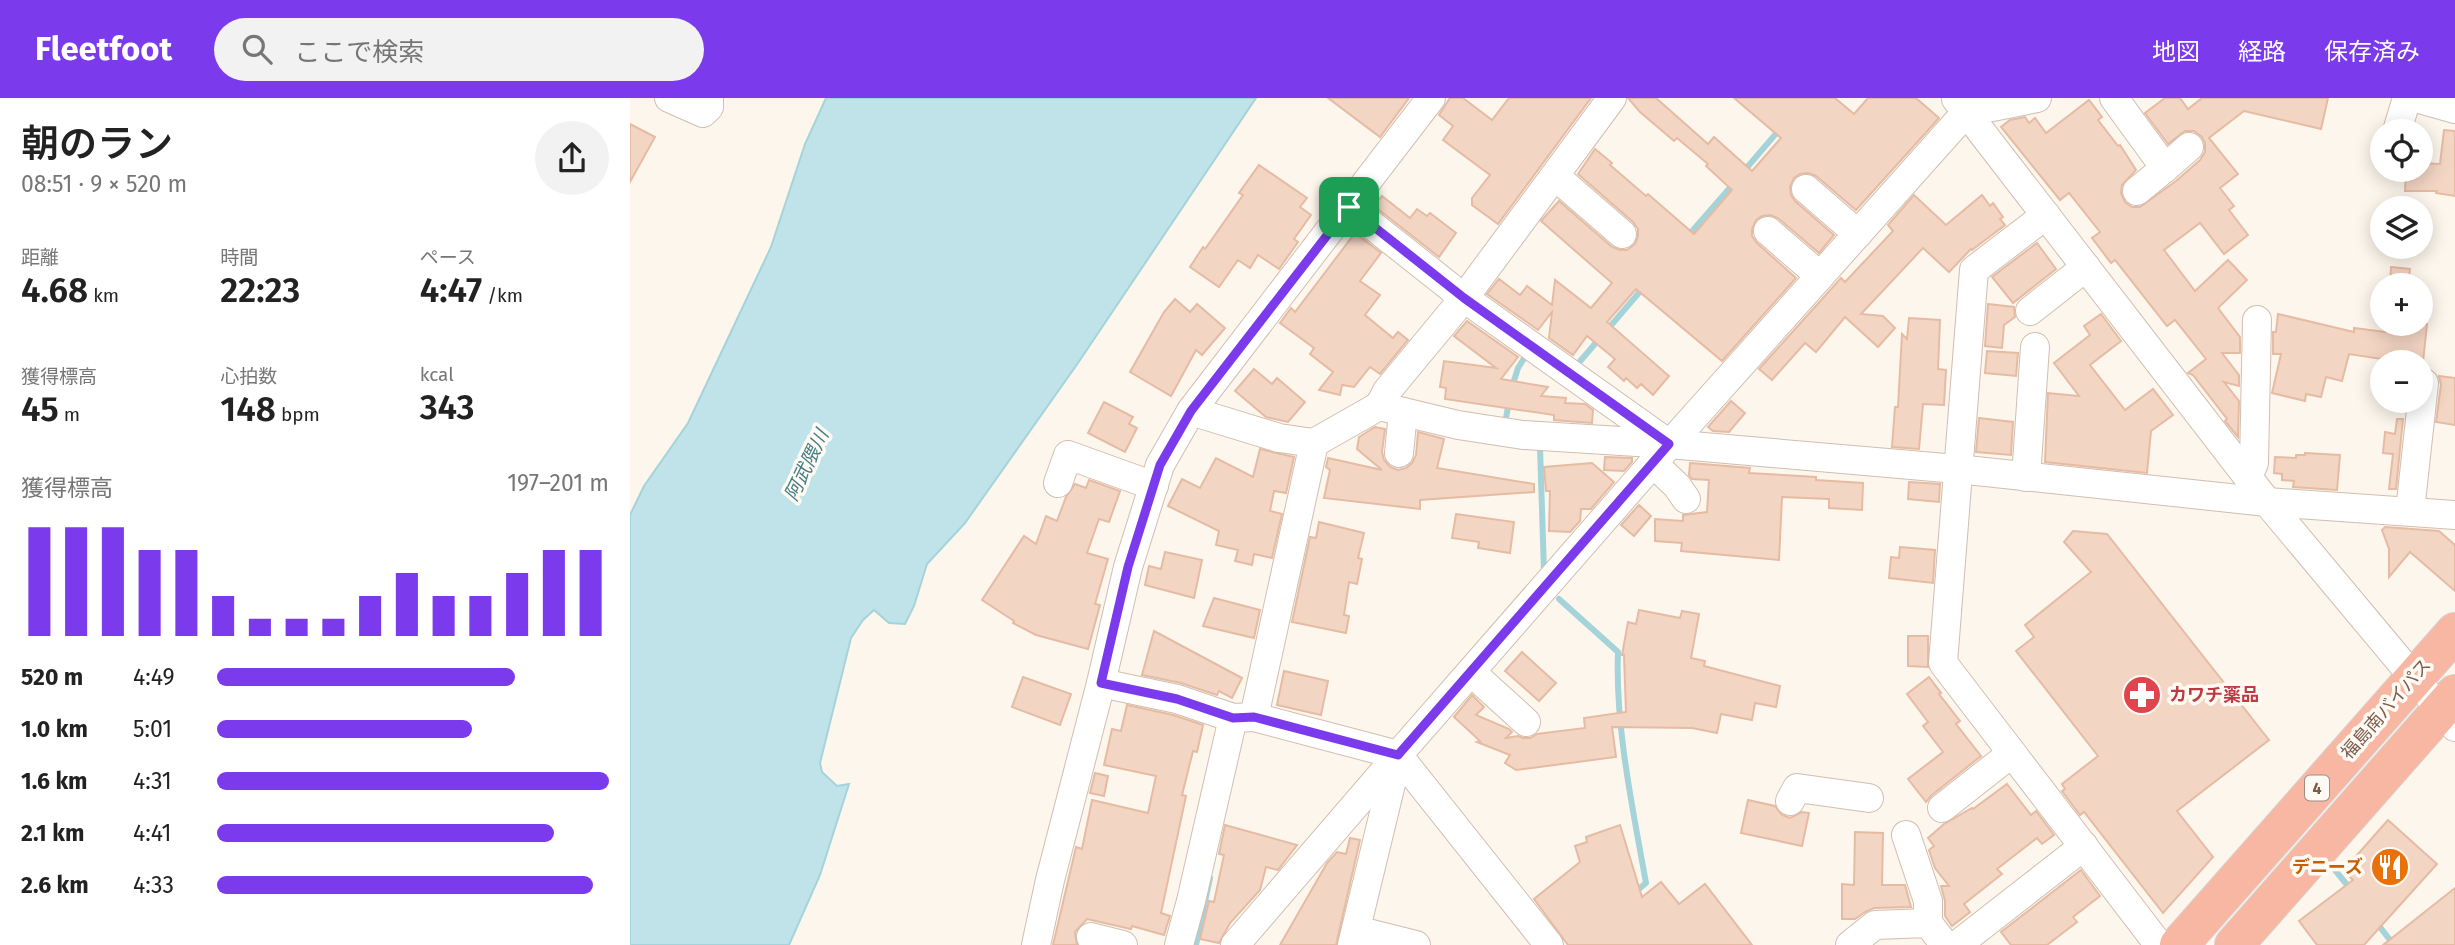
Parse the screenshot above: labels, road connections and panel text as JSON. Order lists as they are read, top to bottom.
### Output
{
  "streets": {
    "highway": ["福島南バイパス", "4"]
  },
  "water": ["阿武隈川"],
  "places": {
    "pharmacy": ["カワチ薬品"],
    "restaurant": ["デニーズ"]
  },
  "page": {
    "header": "Fleetfoot",
    "search": "ここで検索",
    "nav": ["地図", "経路", "保存済み"],
    "heading": ["朝のラン", "08:51 · 9 × 520 m"],
    "map_buttons": ["+", "−"],
    "stats": [
      ["距離", "4.68 km"],
      ["時間", "22:23"],
      ["ペース", "4:47 /km"],
      ["獲得標高", "45 m"],
      ["心拍数", "148 bpm"],
      ["kcal", "343"]
    ],
    "chart": ["獲得標高", "197–201 m"],
    "list": [
      {
        "name": "520 m",
        "note": "4:49"
      },
      {
        "name": "1.0 km",
        "note": "5:01"
      },
      {
        "name": "1.6 km",
        "note": "4:31"
      },
      {
        "name": "2.1 km",
        "note": "4:41"
      },
      {
        "name": "2.6 km",
        "note": "4:33"
      }
    ]
  }
}
